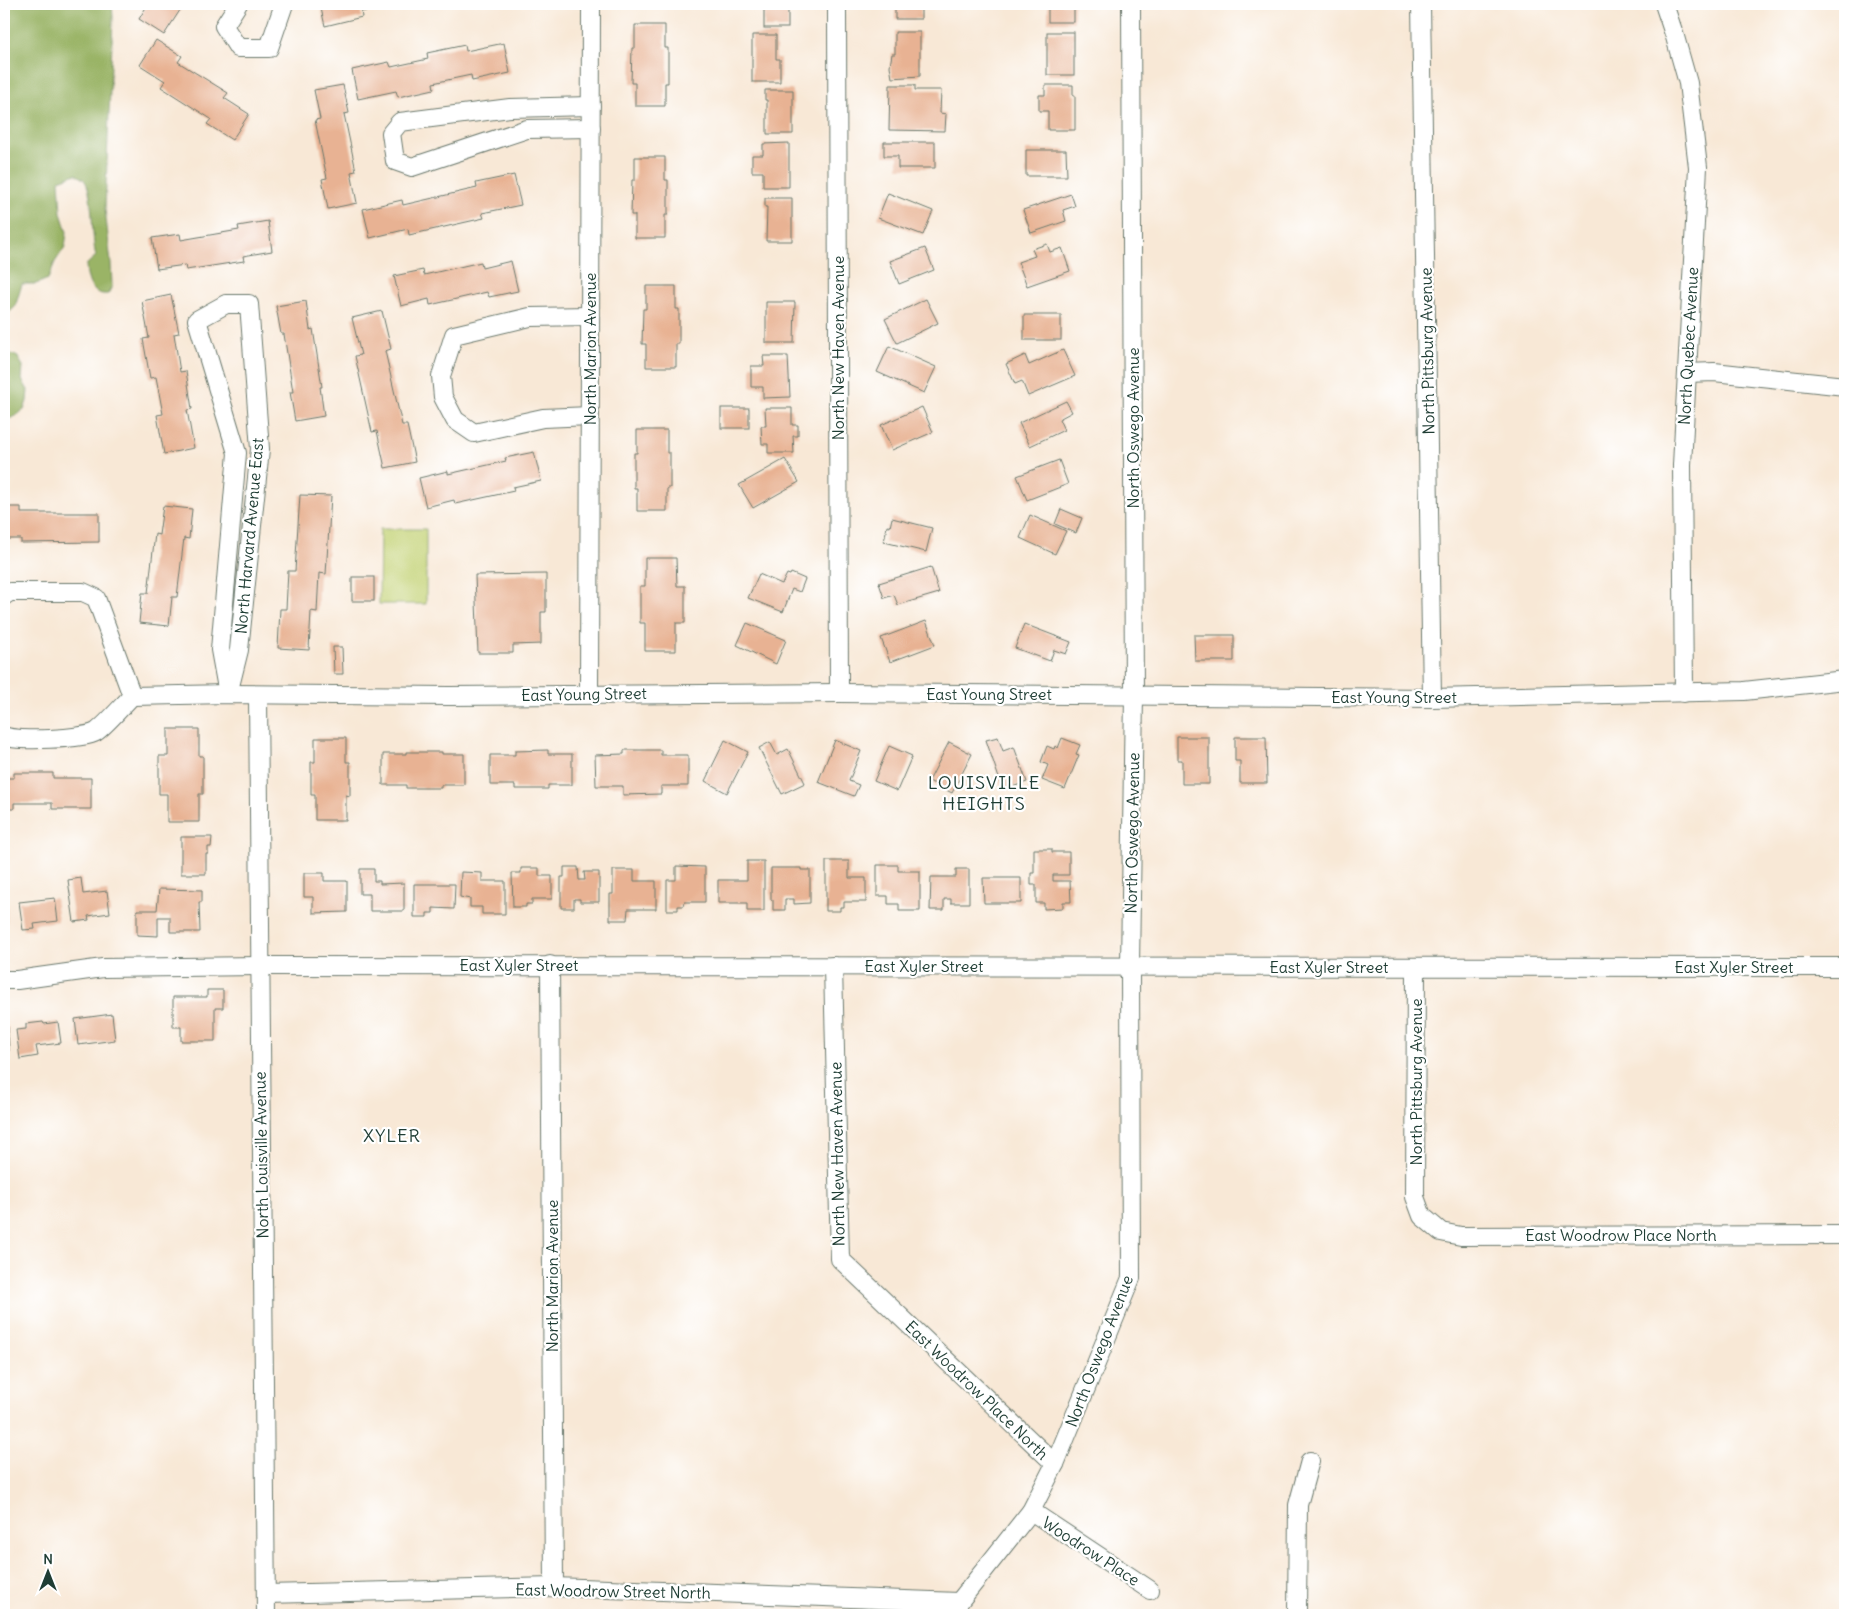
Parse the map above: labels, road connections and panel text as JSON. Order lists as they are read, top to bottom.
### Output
{
  "streets": {
    "street": [
      "North Quebec Avenue",
      "North New Haven Avenue",
      "North Marion Avenue",
      "North Pittsburg Avenue",
      "North Oswego Avenue",
      "North Harvard Avenue East",
      "East Young Street",
      "East Xyler Street",
      "North Louisville Avenue",
      "East Woodrow Place North",
      "Woodrow Place",
      "East Woodrow Street North"
    ]
  },
  "crossings": [
    ["North Quebec Avenue", "East Young Street"],
    ["North New Haven Avenue", "East Young Street"],
    ["North New Haven Avenue", "East Xyler Street"],
    ["North New Haven Avenue", "East Woodrow Place North"],
    ["North Marion Avenue", "East Young Street"],
    ["North Marion Avenue", "East Xyler Street"],
    ["North Marion Avenue", "East Woodrow Street North"],
    ["North Pittsburg Avenue", "East Young Street"],
    ["North Pittsburg Avenue", "East Xyler Street"],
    ["North Pittsburg Avenue", "East Woodrow Place North"],
    ["North Oswego Avenue", "East Young Street"],
    ["North Oswego Avenue", "East Xyler Street"],
    ["North Oswego Avenue", "East Woodrow Place North"],
    ["North Oswego Avenue", "Woodrow Place"],
    ["North Oswego Avenue", "East Woodrow Street North"],
    ["North Harvard Avenue East", "East Young Street"],
    ["East Young Street", "North Louisville Avenue"],
    ["East Xyler Street", "North Louisville Avenue"],
    ["North Louisville Avenue", "East Woodrow Street North"]
  ],
  "districts": ["LOUISVILLE HEIGHTS", "XYLER"],
  "north": "top"
}
